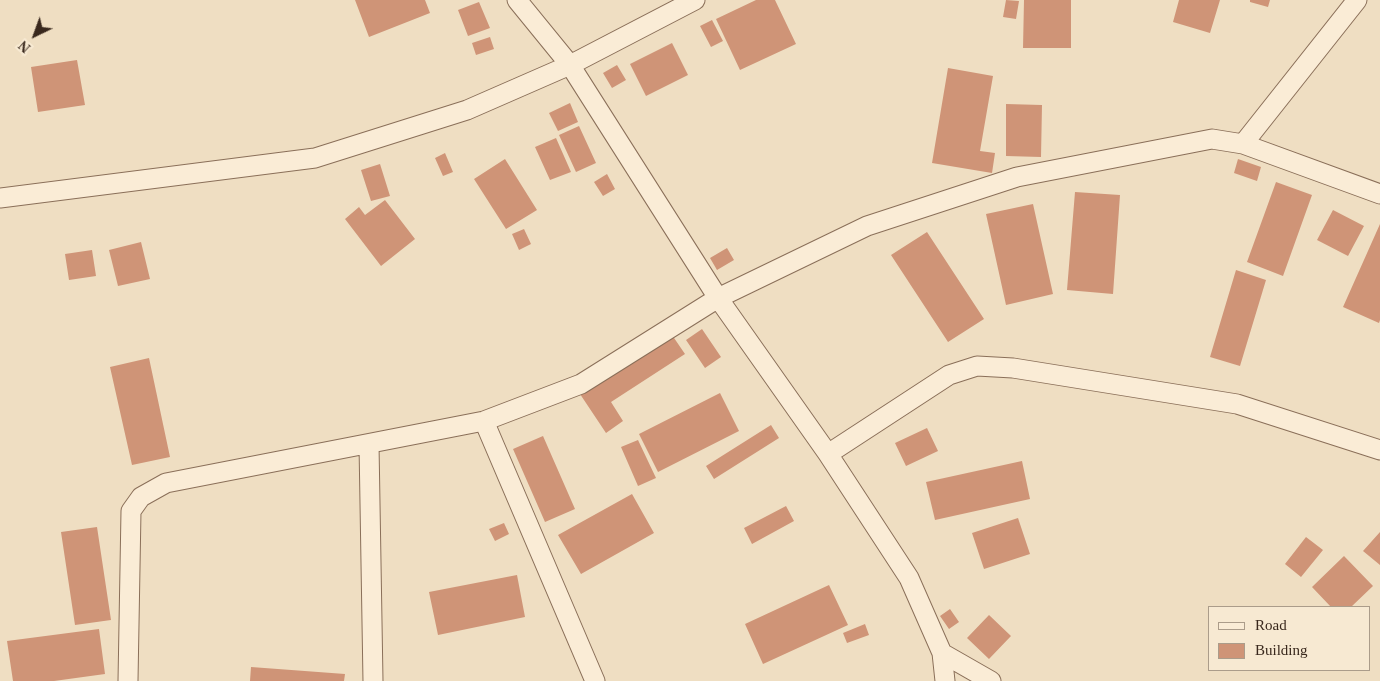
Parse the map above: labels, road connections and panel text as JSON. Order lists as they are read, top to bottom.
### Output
{
  "legend": ["Road", "Building"],
  "north": "bottom left"
}
